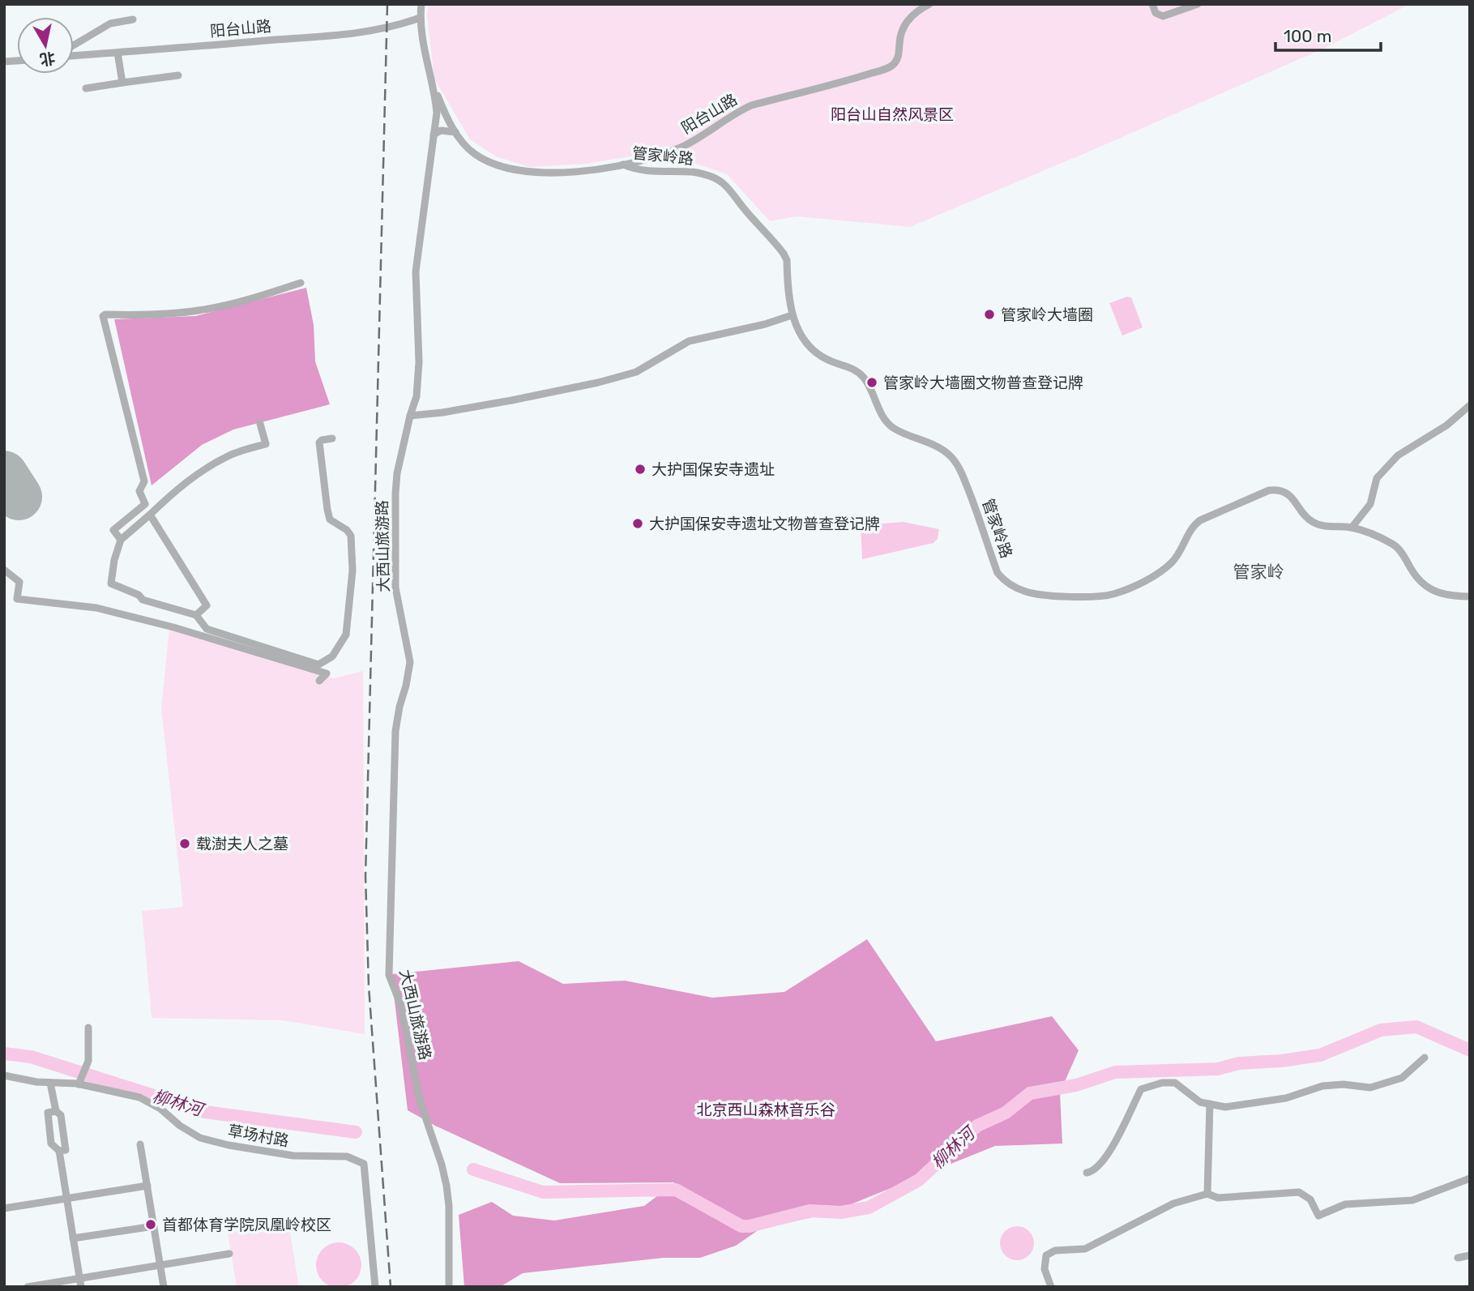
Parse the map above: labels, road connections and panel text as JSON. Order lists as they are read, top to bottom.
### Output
{
  "streets": {
    "street": [
      "阳台山路",
      "管家岭路",
      "大西山旅游路",
      "草场村路"
    ]
  },
  "crossings": [
    ["阳台山路", "管家岭路"],
    ["阳台山路", "大西山旅游路"]
  ],
  "districts": ["管家岭"],
  "water": ["柳林河"],
  "parks": ["阳台山自然风景区", "北京西山森林音乐谷"],
  "places": [
    "管家岭大墙圈",
    "管家岭大墙圈文物普查登记牌",
    "大护国保安寺遗址",
    "大护国保安寺遗址文物普查登记牌",
    "载澍夫人之墓",
    "首都体育学院凤凰岭校区"
  ],
  "scale_bar": "100 m",
  "north": "bottom"
}
